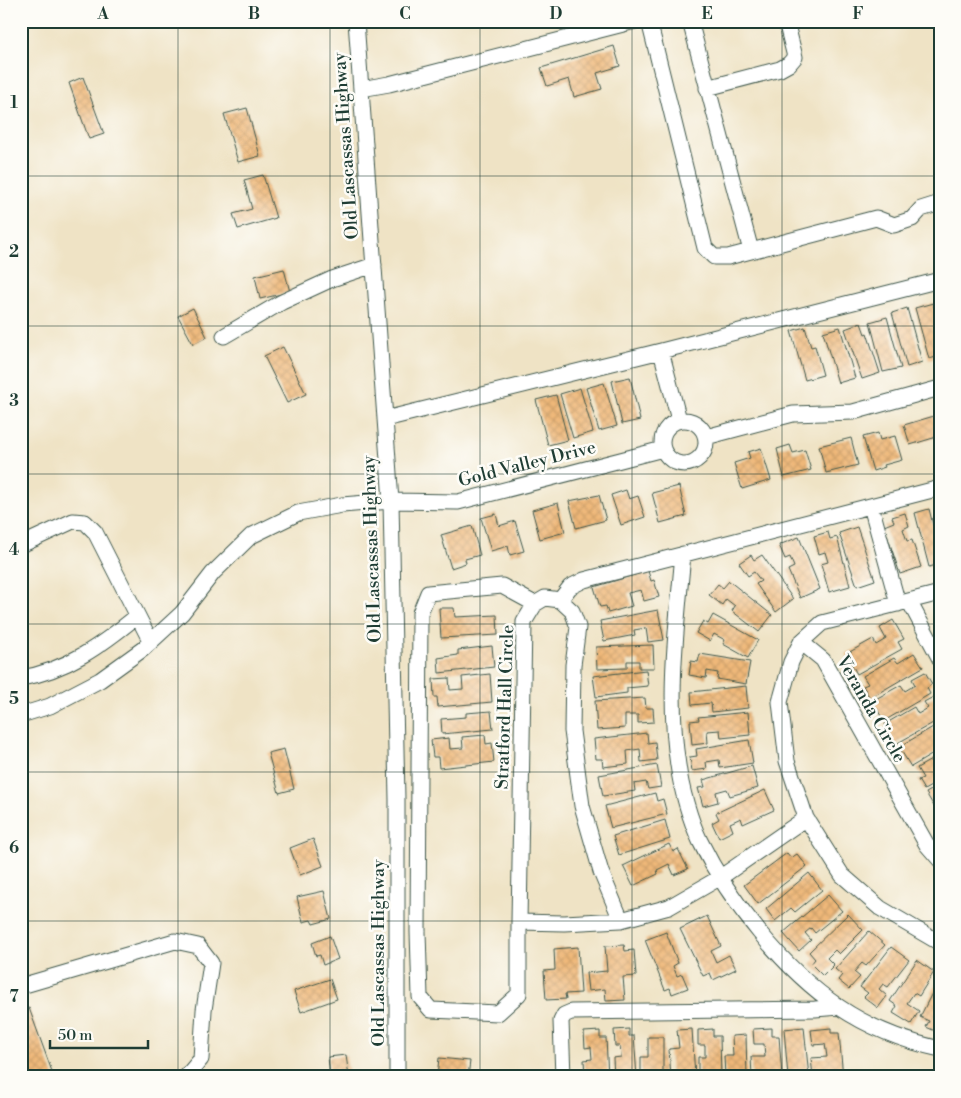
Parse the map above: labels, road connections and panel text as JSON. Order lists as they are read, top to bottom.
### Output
{
  "streets": {
    "street": [
      "Old Lascassas Highway",
      "Gold Valley Drive",
      "Stratford Hall Circle",
      "Veranda Circle"
    ]
  },
  "crossings": [
    ["Old Lascassas Highway", "Gold Valley Drive"]
  ],
  "scale_bar": "50 m",
  "grid": {
    "columns": [
      "A",
      "B",
      "C",
      "D",
      "E",
      "F"
    ],
    "rows": [
      "1",
      "2",
      "3",
      "4",
      "5",
      "6",
      "7"
    ]
  }
}
